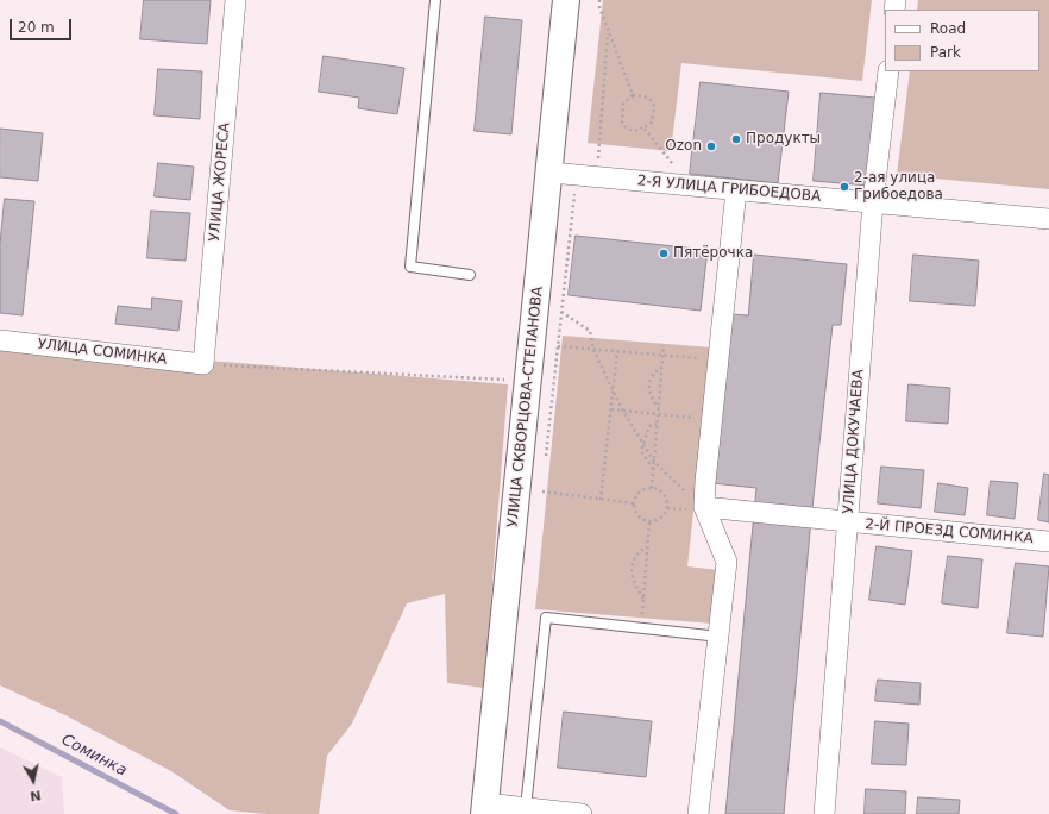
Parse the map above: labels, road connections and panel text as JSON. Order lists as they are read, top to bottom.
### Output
{
  "streets": {
    "street": [
      "УЛИЦА ЖОРЕСА",
      "2-Я УЛИЦА ГРИБОЕДОВА",
      "УЛИЦА СОМИНКА",
      "УЛИЦА СКВОРЦОВА-СТЕПАНОВА",
      "УЛИЦА ДОКУЧАЕВА",
      "2-Й ПРОЕЗД СОМИНКА"
    ]
  },
  "crossings": [
    ["УЛИЦА ЖОРЕСА", "УЛИЦА СОМИНКА"],
    ["2-Я УЛИЦА ГРИБОЕДОВА", "УЛИЦА СКВОРЦОВА-СТЕПАНОВА"],
    ["2-Я УЛИЦА ГРИБОЕДОВА", "УЛИЦА ДОКУЧАЕВА"],
    ["УЛИЦА ДОКУЧАЕВА", "2-Й ПРОЕЗД СОМИНКА"]
  ],
  "water": ["Соминка"],
  "places": [
    "Продукты",
    "Ozon",
    "2-ая улица Грибоедова",
    "Пятёрочка"
  ],
  "legend": ["Road", "Park"],
  "scale_bar": "20 m",
  "north": "bottom"
}
